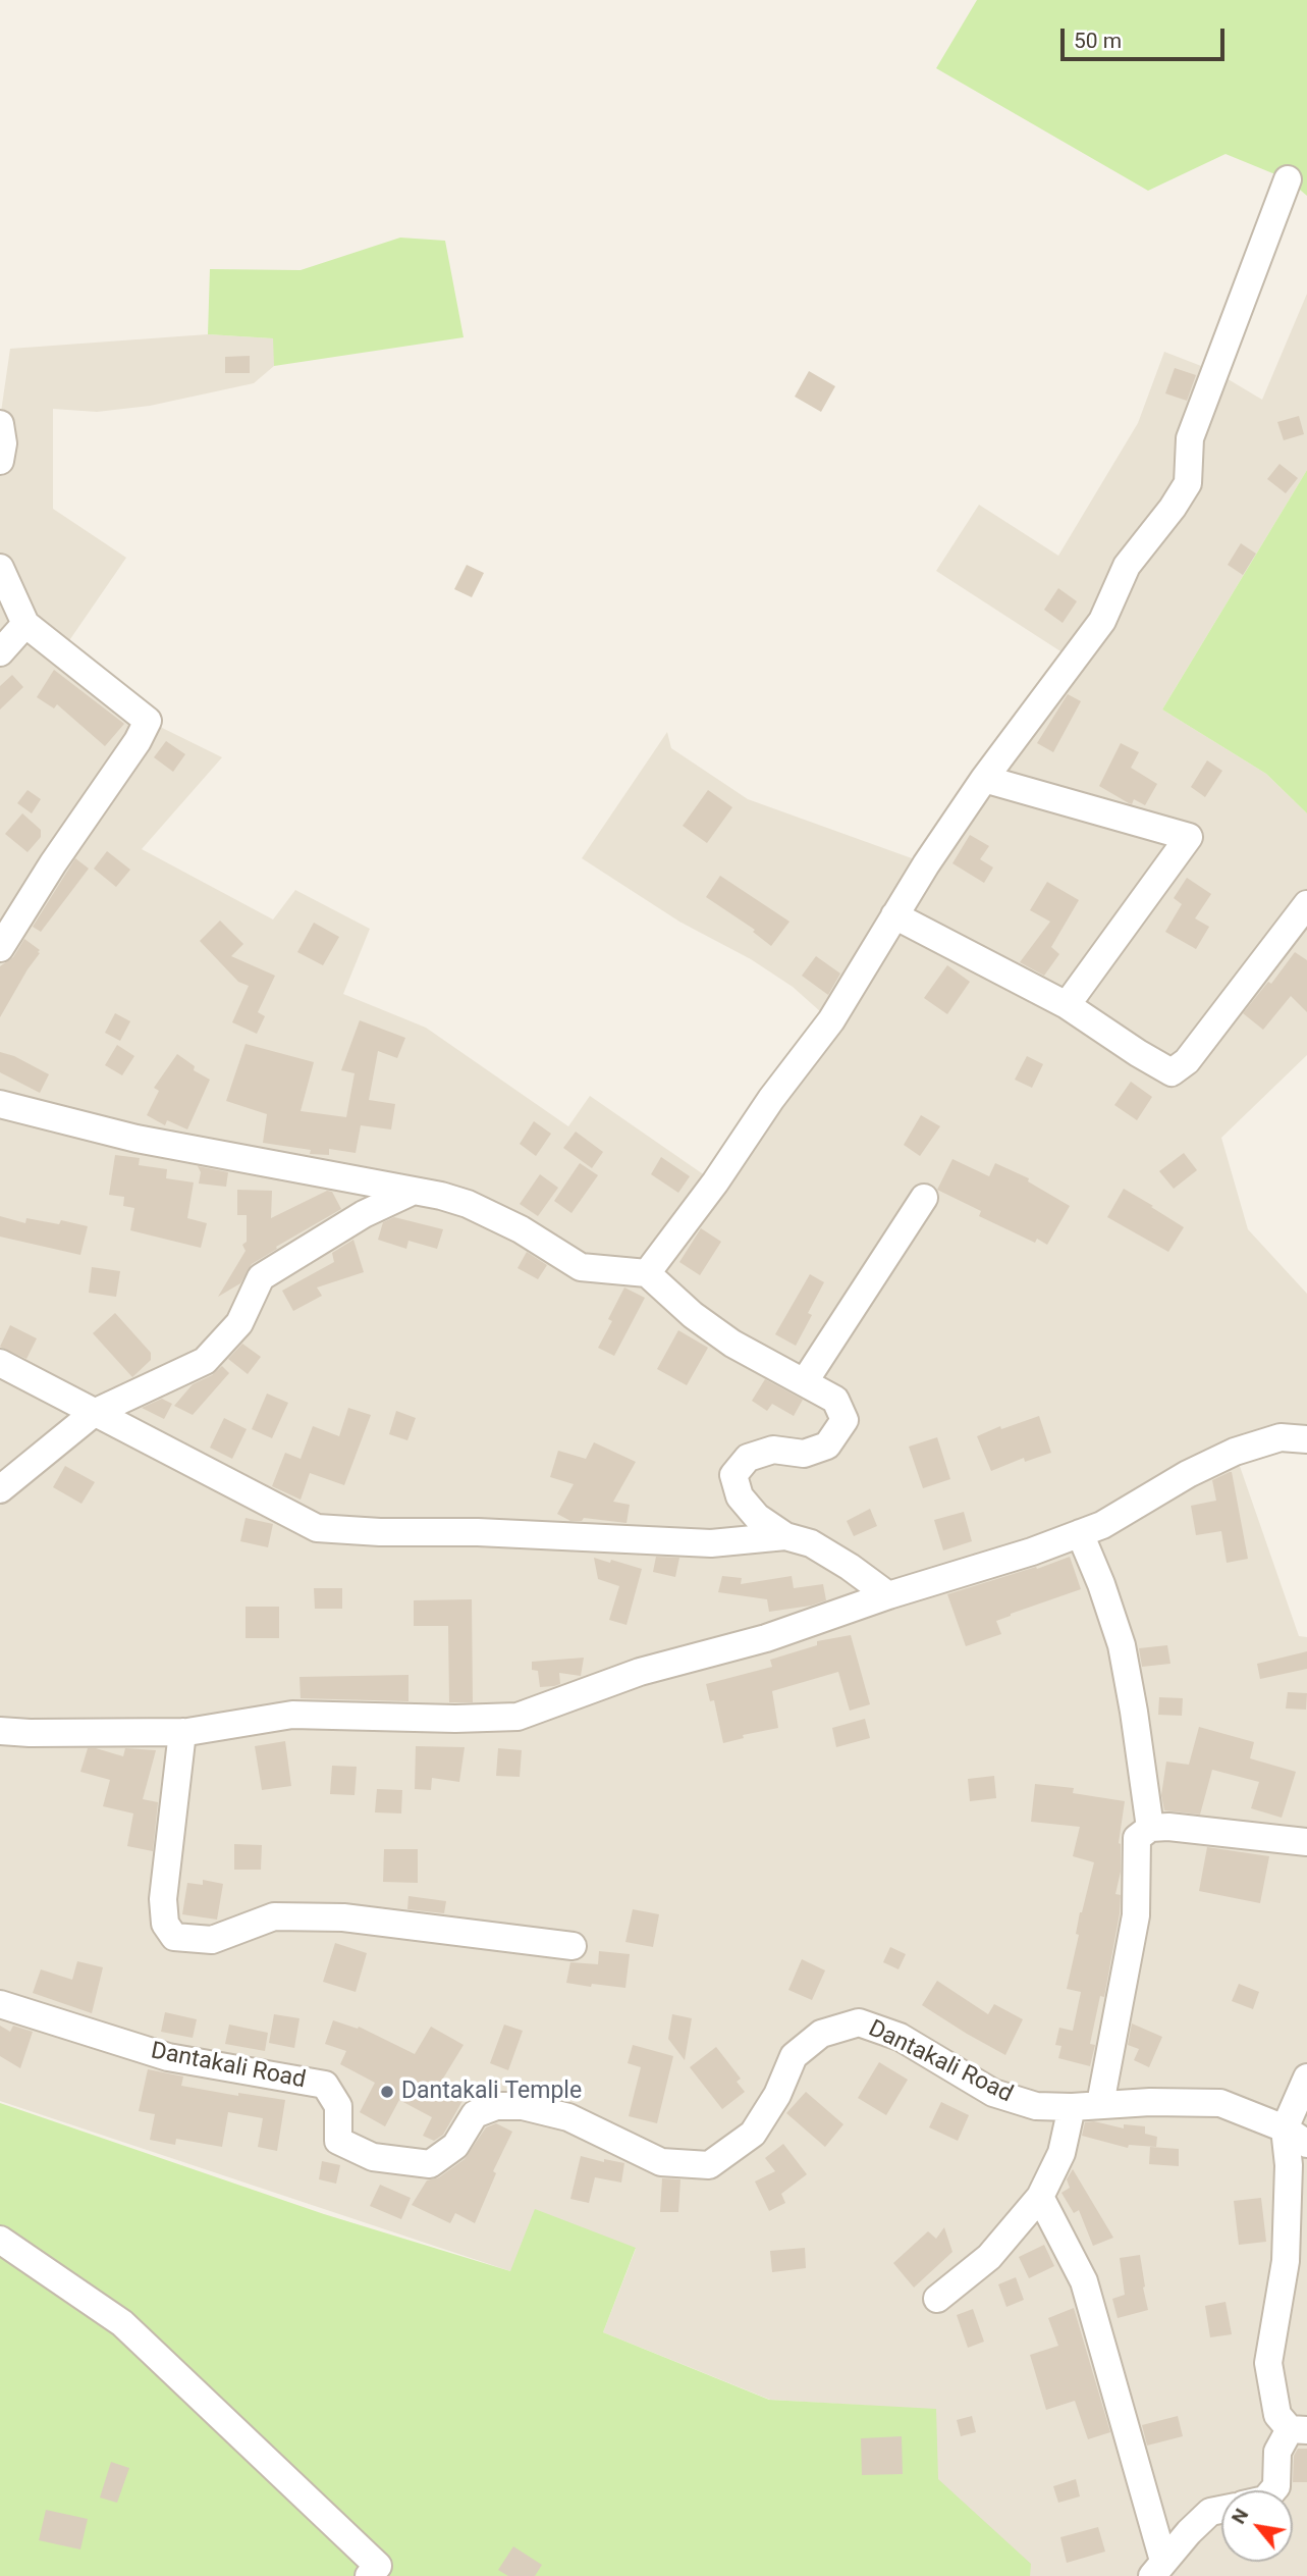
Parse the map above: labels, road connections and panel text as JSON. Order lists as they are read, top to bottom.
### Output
{
  "streets": {
    "street": ["Dantakali Road"]
  },
  "places": ["Dantakali Temple"],
  "scale_bar": "50 m",
  "north": "top left"
}
